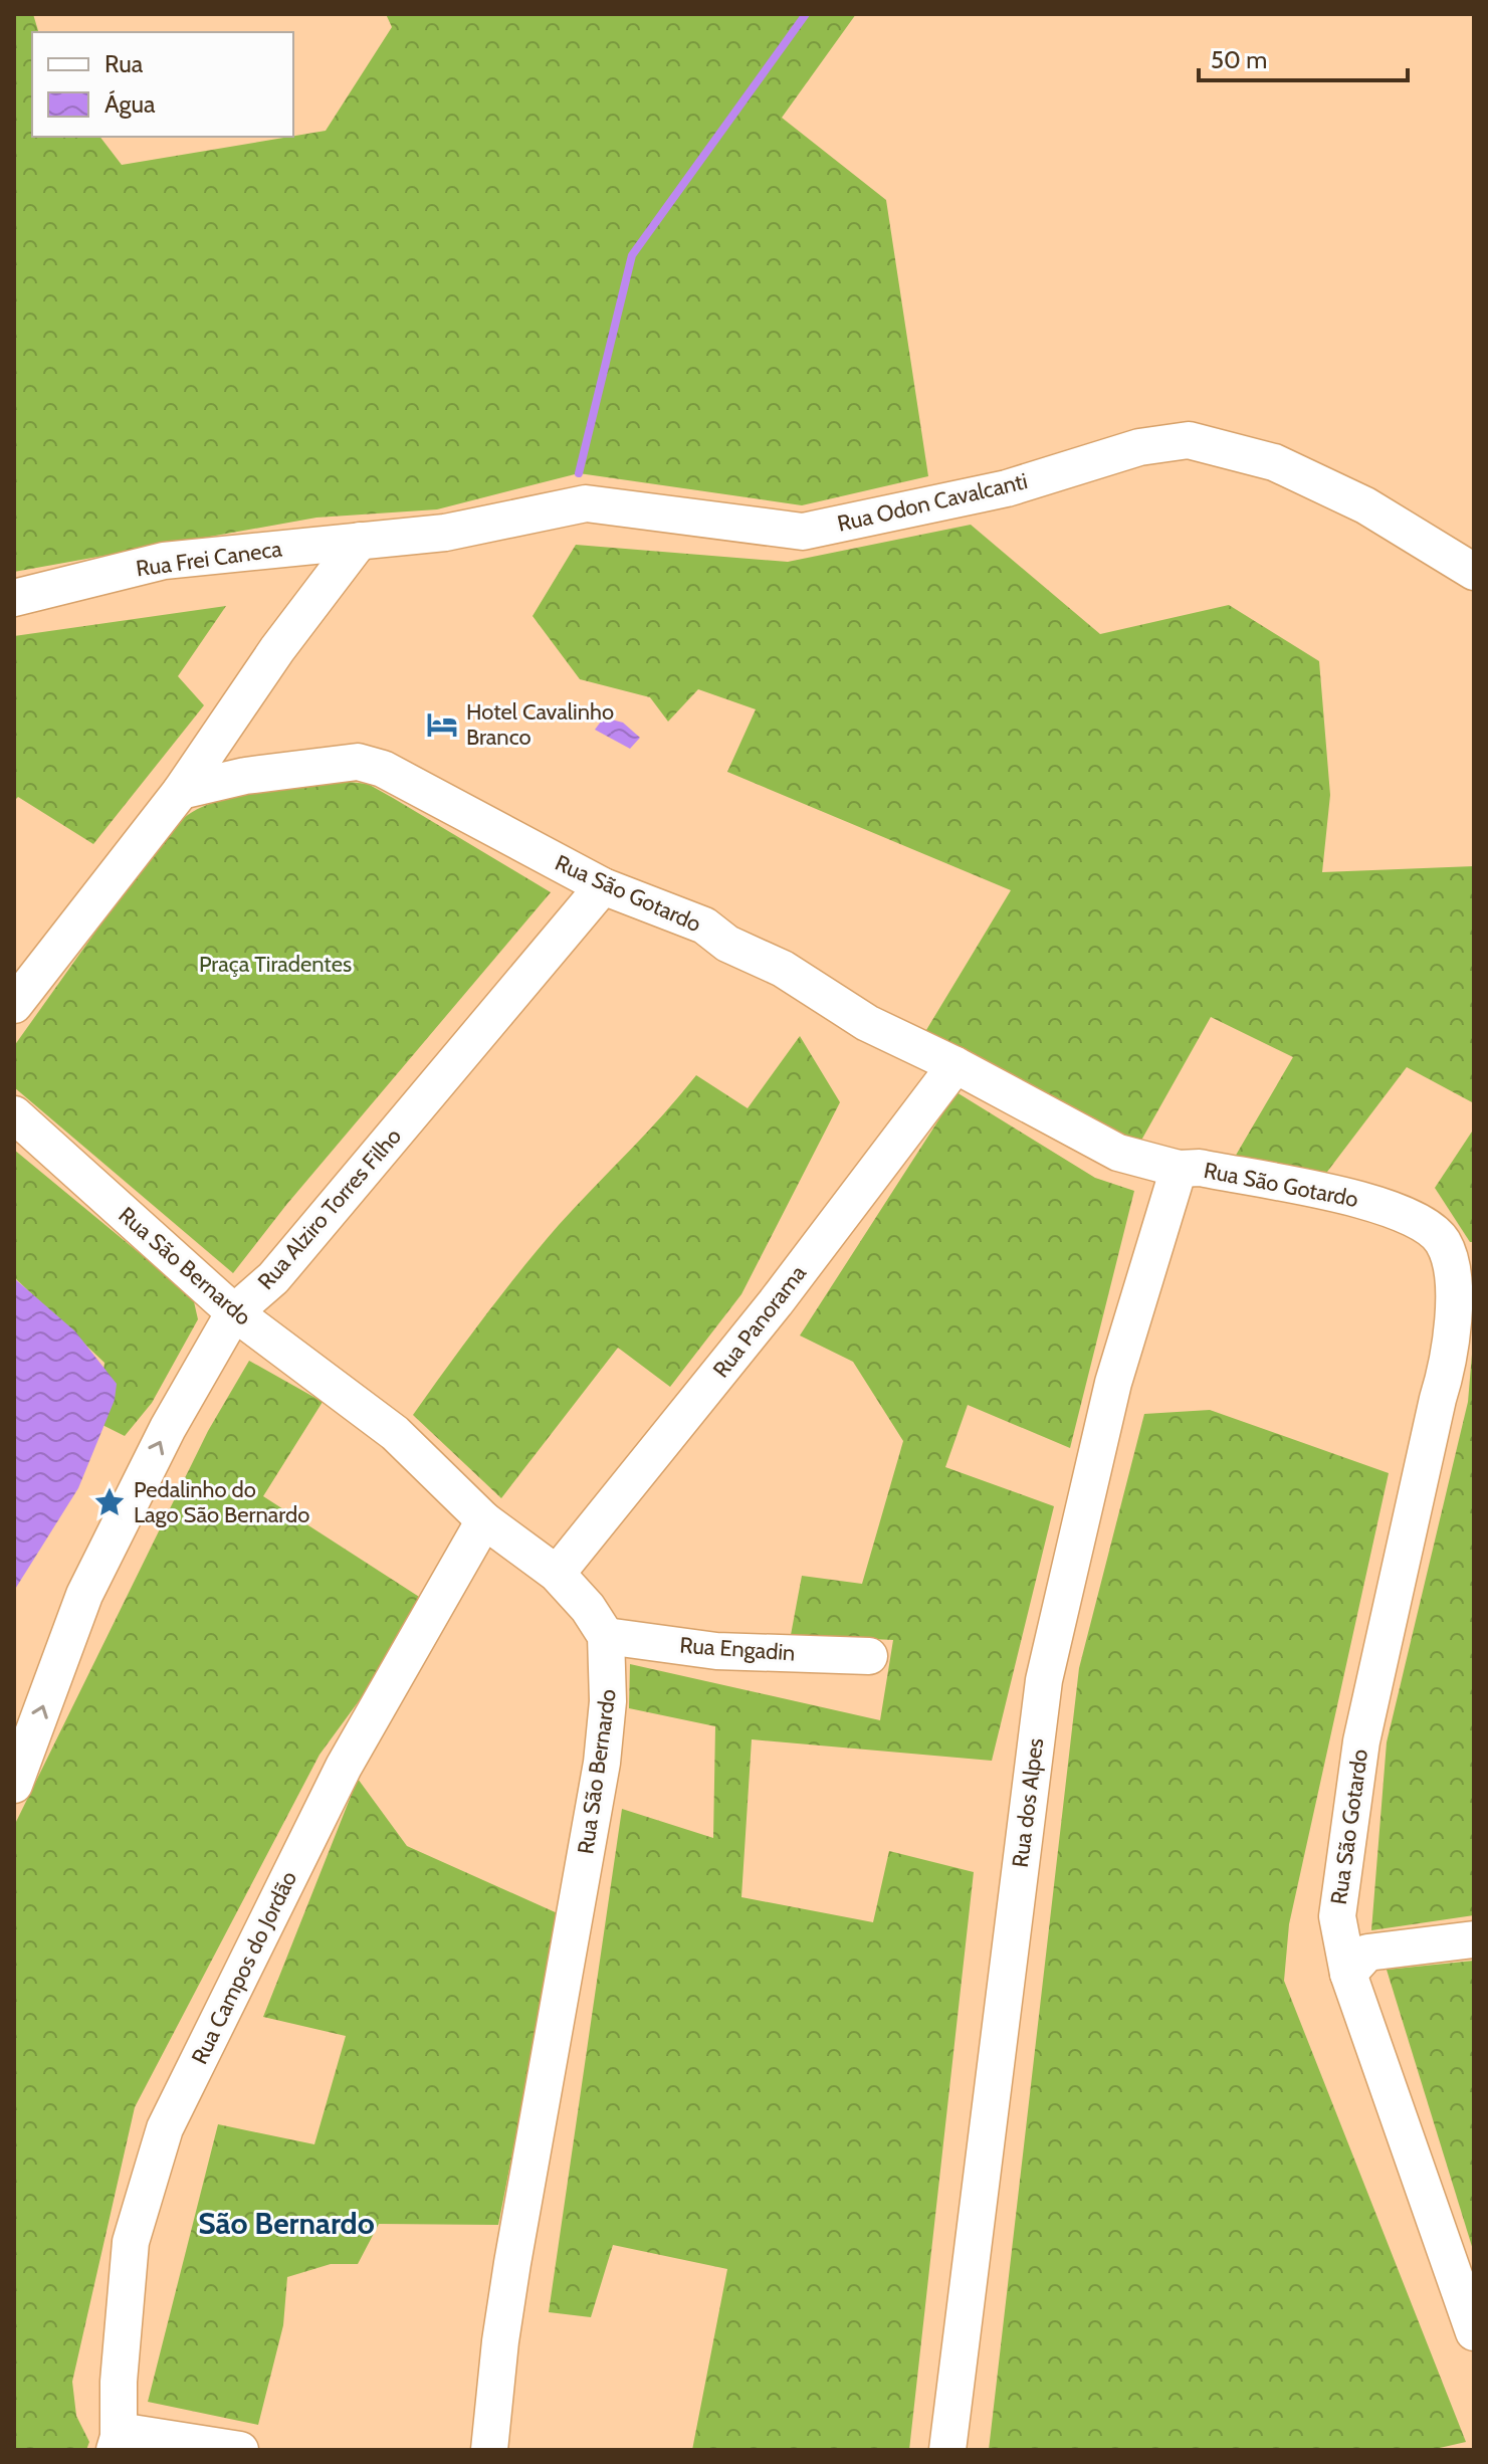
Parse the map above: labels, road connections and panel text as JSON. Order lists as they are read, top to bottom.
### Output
{
  "streets": {
    "street": [
      "Rua Odon Cavalcanti",
      "Rua Frei Caneca",
      "Rua São Gotardo",
      "Rua Alziro Torres Filho",
      "Rua São Bernardo",
      "Rua Panorama",
      "Rua Engadin",
      "Rua dos Alpes",
      "Rua Campos do Jordão"
    ]
  },
  "crossings": [
    ["Rua Odon Cavalcanti", "Rua Frei Caneca"],
    ["Rua São Gotardo", "Rua Alziro Torres Filho"],
    ["Rua São Gotardo", "Rua Panorama"],
    ["Rua São Gotardo", "Rua dos Alpes"],
    ["Rua Alziro Torres Filho", "Rua São Bernardo"],
    ["Rua São Bernardo", "Rua Panorama"],
    ["Rua São Bernardo", "Rua Engadin"],
    ["Rua São Bernardo", "Rua Campos do Jordão"]
  ],
  "one_way": ["Rua Alziro Torres Filho"],
  "districts": ["São Bernardo"],
  "parks": ["Praça Tiradentes"],
  "places": {
    "hotel": ["Hotel Cavalinho Branco"],
    "place": ["Pedalinho do Lago São Bernardo"]
  },
  "legend": ["Rua", "Água"],
  "scale_bar": "50 m"
}
